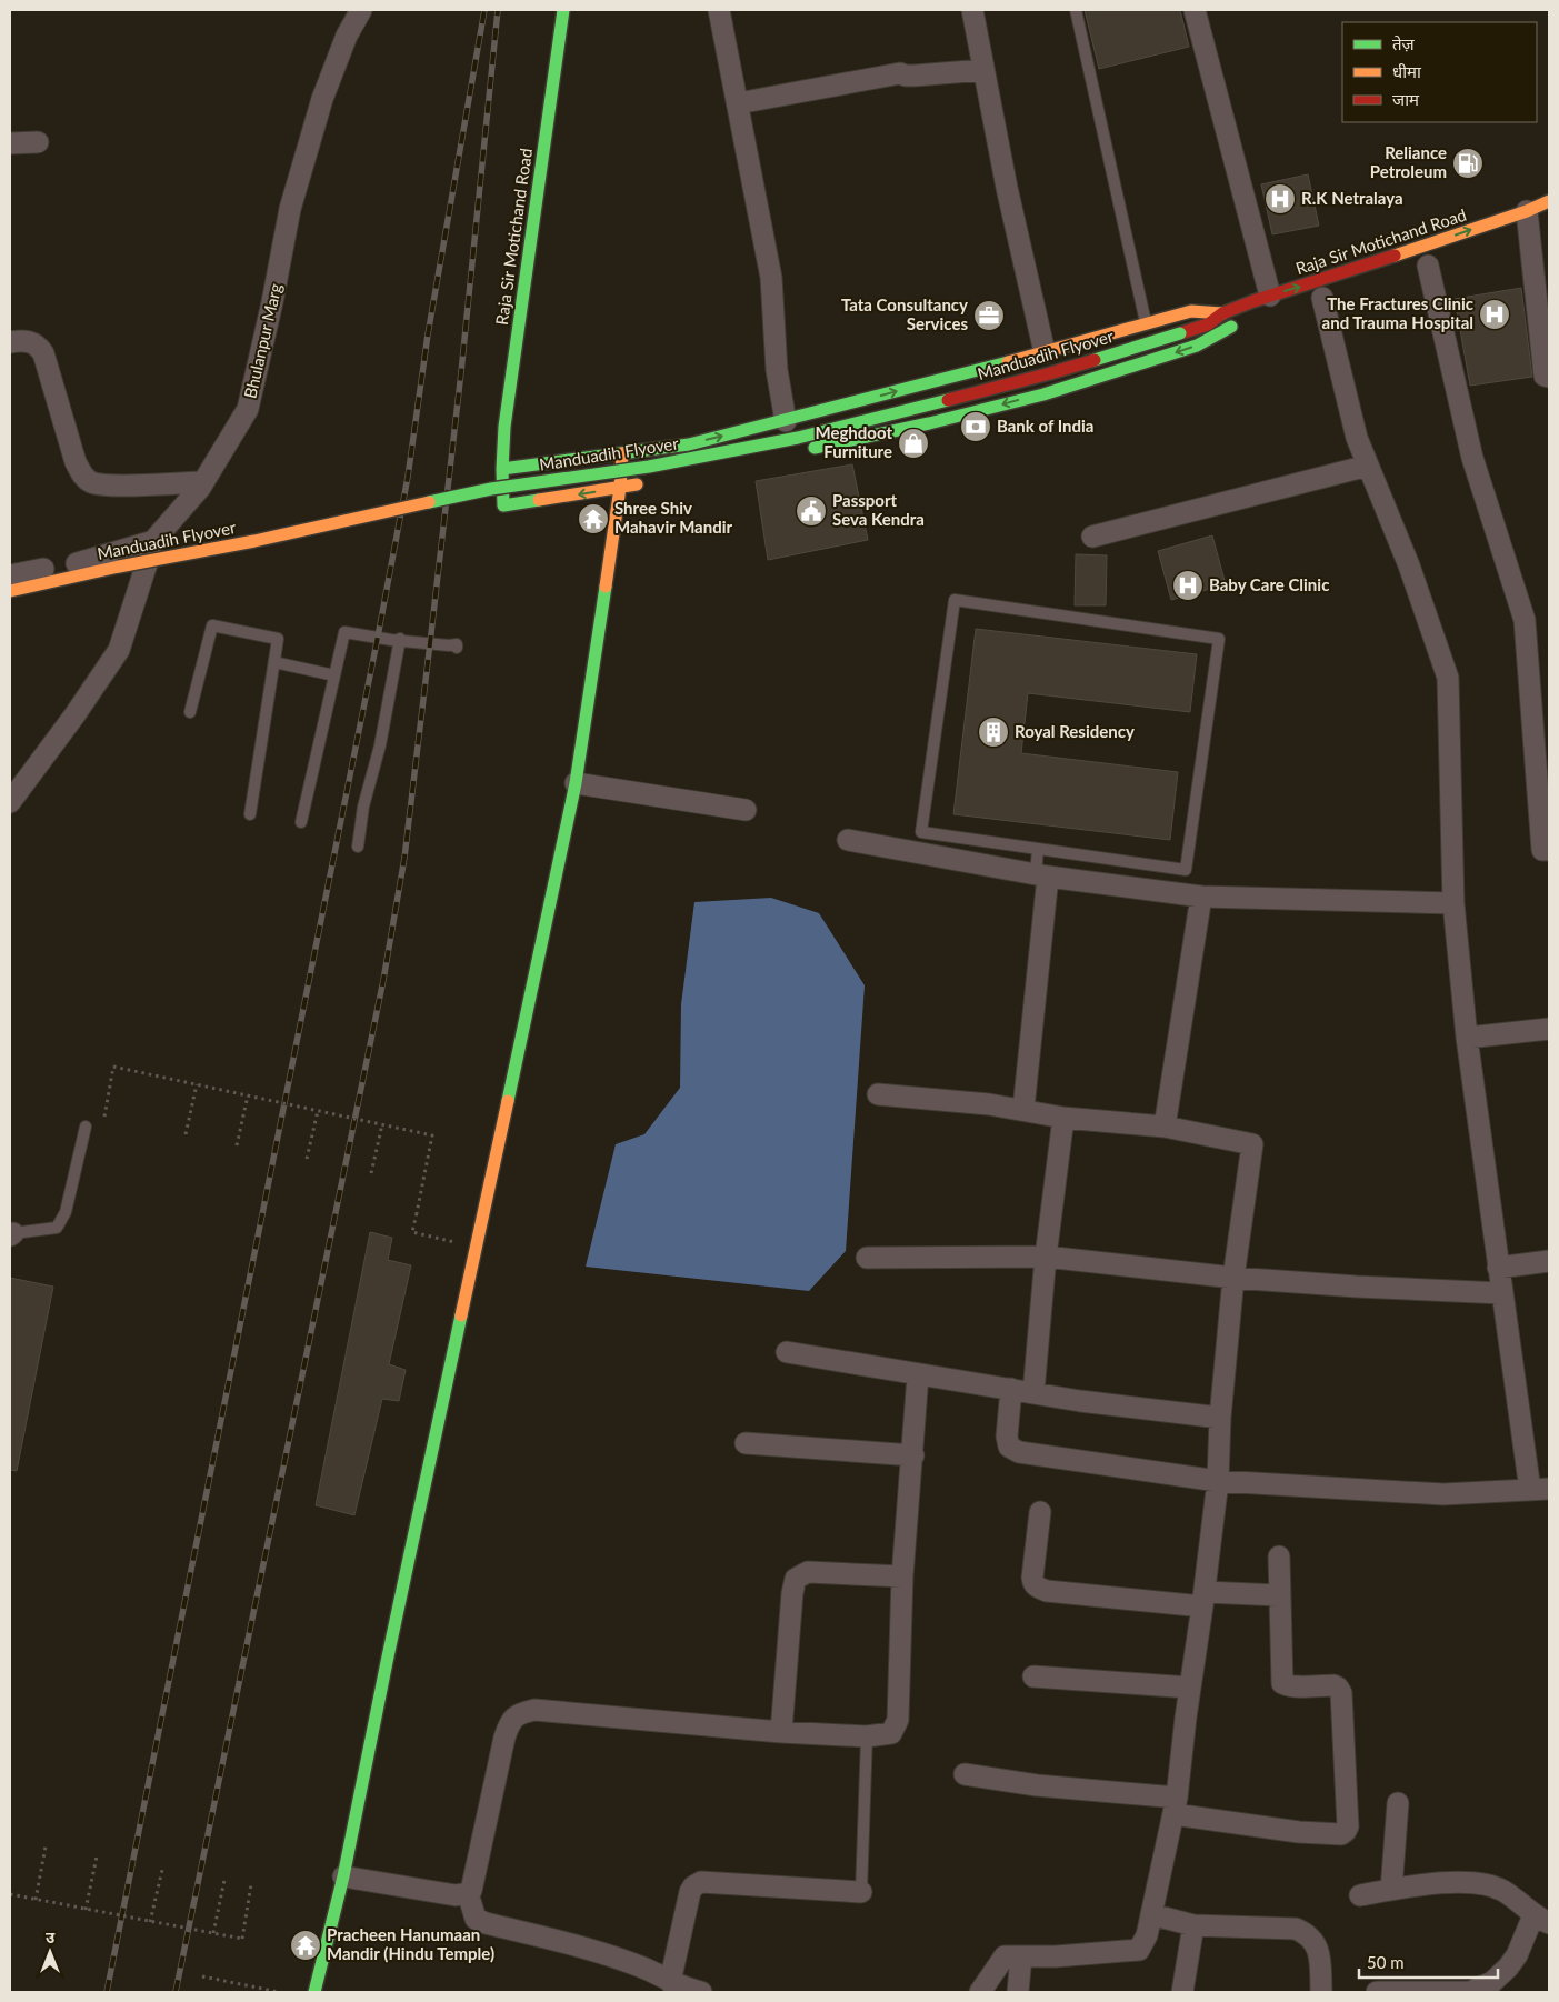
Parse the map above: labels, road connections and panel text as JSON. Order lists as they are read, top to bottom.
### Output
{
  "streets": {
    "street": ["Raja Sir Motichand Road", "Bhulanpur Marg", "Manduadih Flyover"]
  },
  "crossings": [
    ["Raja Sir Motichand Road", "Manduadih Flyover"]
  ],
  "places": {
    "fuel station": ["Reliance Petroleum"],
    "hospital": ["R.K Netralaya", "The Fractures Clinic and Trauma Hospital", "Baby Care Clinic"],
    "office": ["Tata Consultancy Services"],
    "bank": ["Bank of India"],
    "shop": ["Meghdoot Furniture"],
    "public building": ["Passport Seva Kendra"],
    "temple": ["Shree Shiv Mahavir Mandir", "Pracheen Hanumaan Mandir (Hindu Temple)"],
    "building": ["Royal Residency"]
  },
  "legend": ["तेज़", "धीमा", "जाम"],
  "scale_bar": "50 m",
  "north": "top"
}
